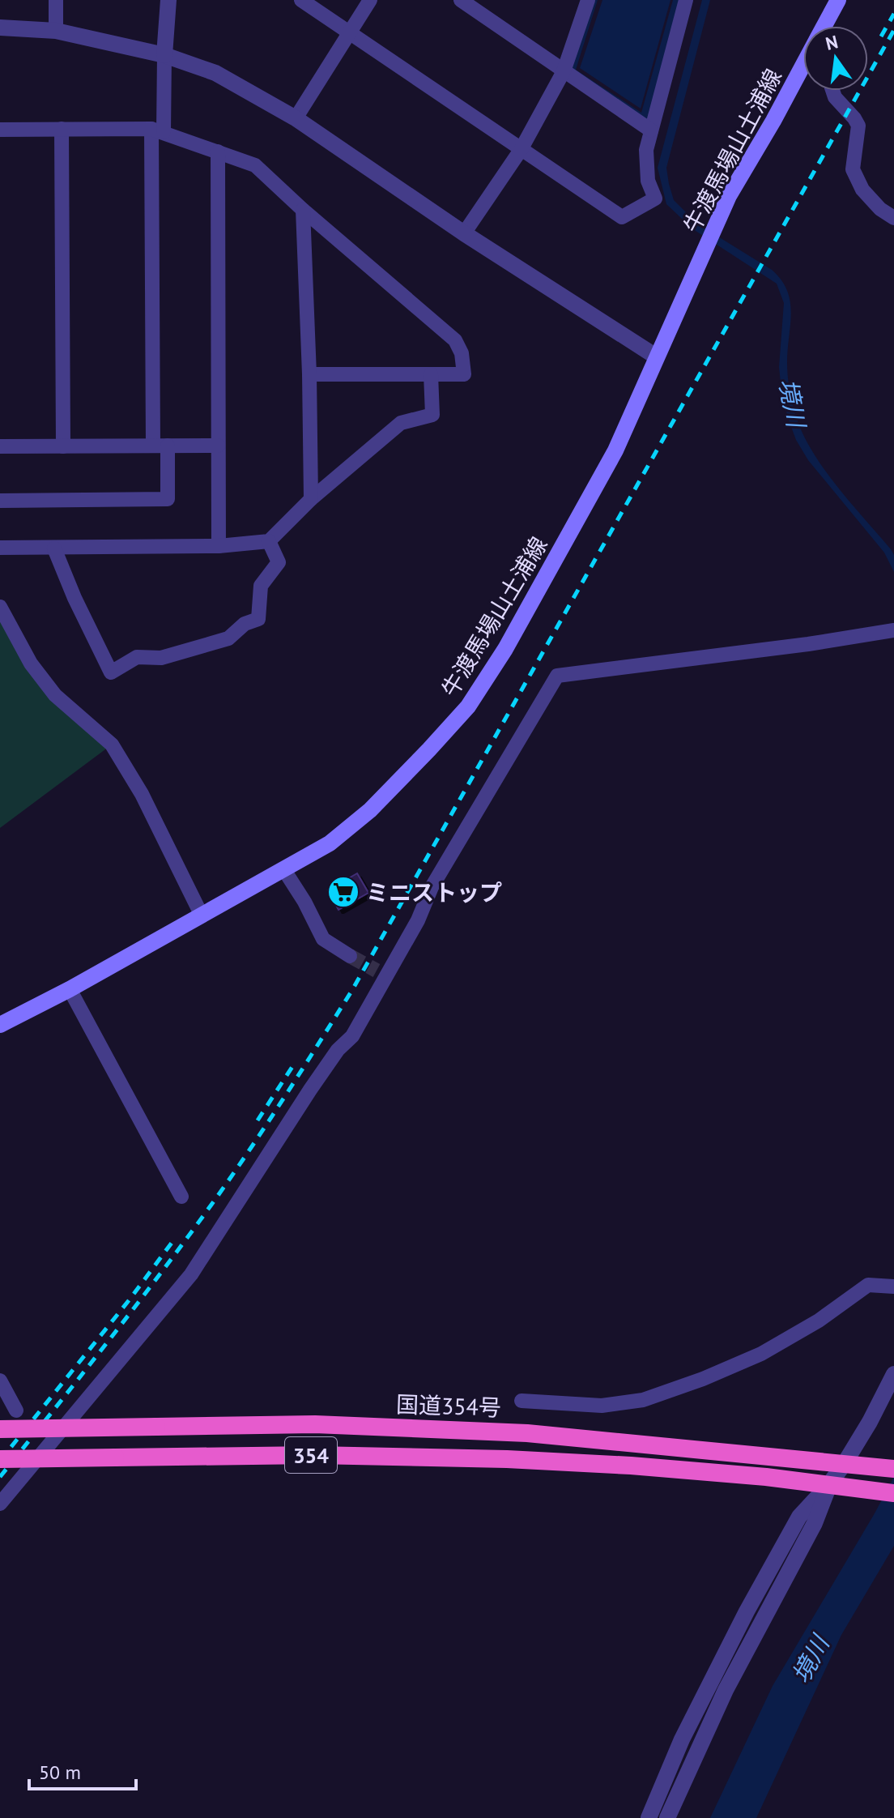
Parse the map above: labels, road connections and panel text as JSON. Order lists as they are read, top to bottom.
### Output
{
  "streets": {
    "highway": ["国道354号", "354"],
    "main road": ["牛渡馬場山土浦線"]
  },
  "water": ["境川"],
  "places": {
    "supermarket": ["ミニストップ"]
  },
  "scale_bar": "50 m",
  "north": "top"
}
